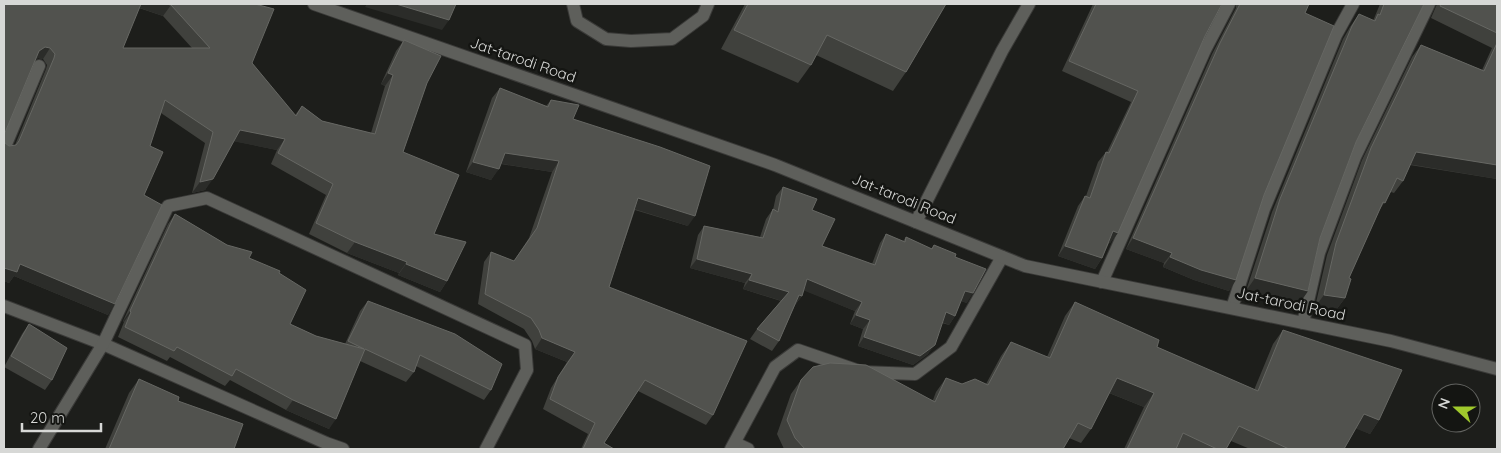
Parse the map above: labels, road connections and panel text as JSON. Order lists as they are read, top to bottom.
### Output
{
  "streets": {
    "street": ["Jat-tarodi Road"]
  },
  "scale_bar": "20 m",
  "north": "left"
}
